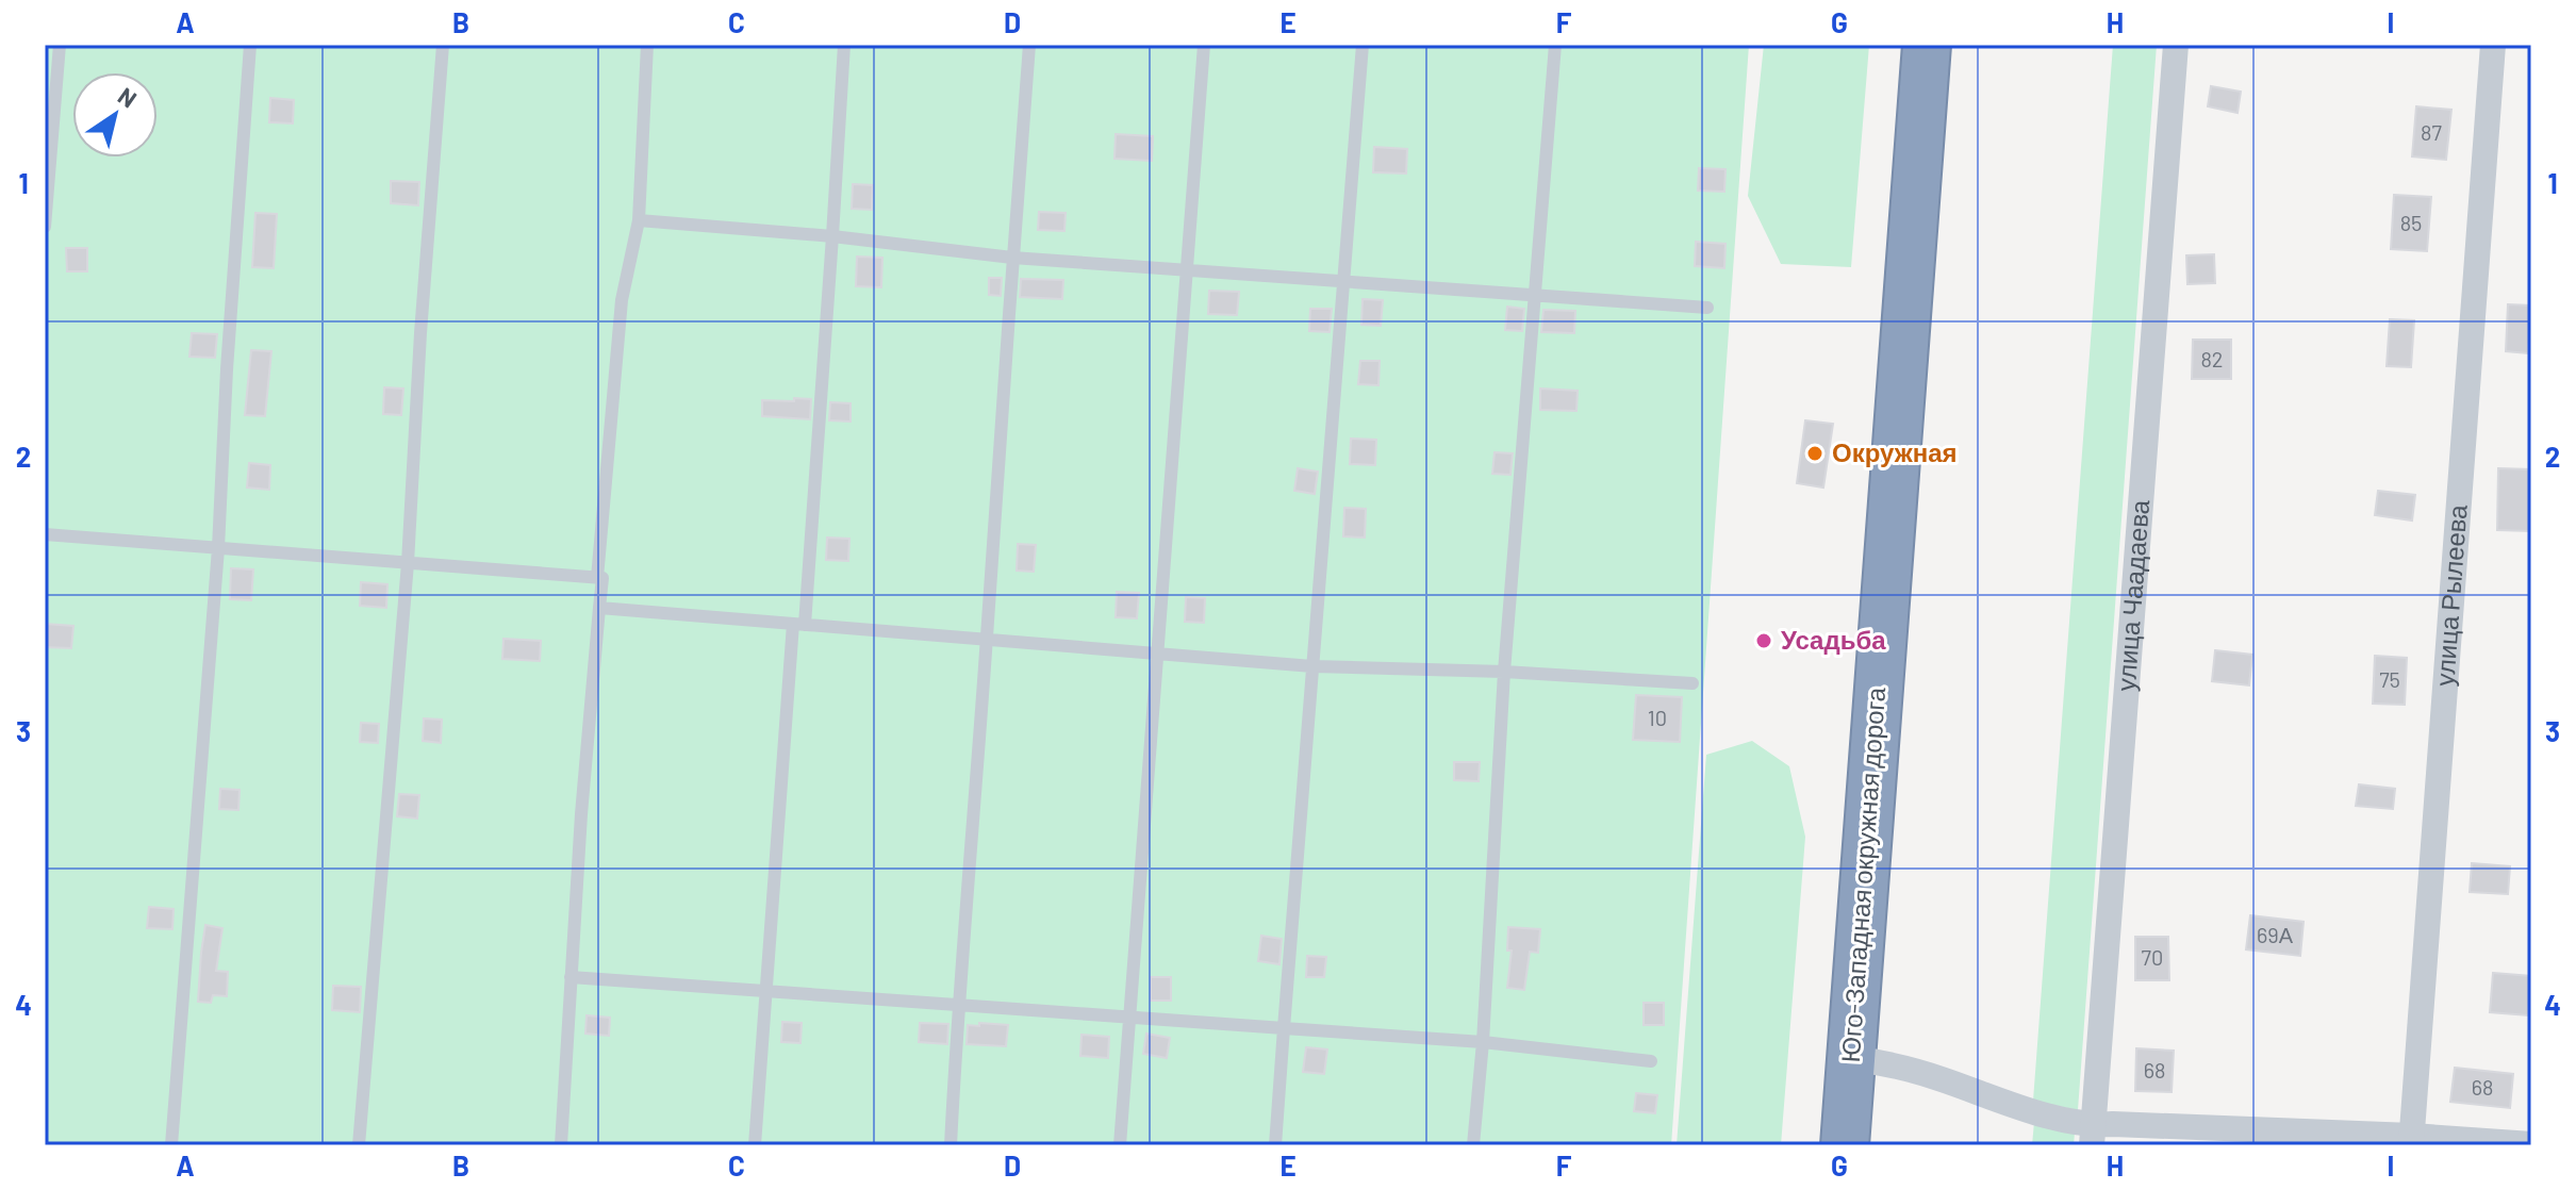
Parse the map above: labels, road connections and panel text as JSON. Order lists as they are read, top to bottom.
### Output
{
  "streets": {
    "highway": ["Юго-Западная окружная дорога"],
    "street": ["улица Чаадаева", "улица Рылеева"]
  },
  "places": ["Окружная", "Усадьба"],
  "house_numbers": [
    "87",
    "85",
    "82",
    "75",
    "10",
    "69А",
    "70",
    "68",
    "68"
  ],
  "north": "top right",
  "grid": {
    "columns": [
      "A",
      "B",
      "C",
      "D",
      "E",
      "F",
      "G",
      "H",
      "I"
    ],
    "rows": [
      "1",
      "2",
      "3",
      "4"
    ]
  }
}
